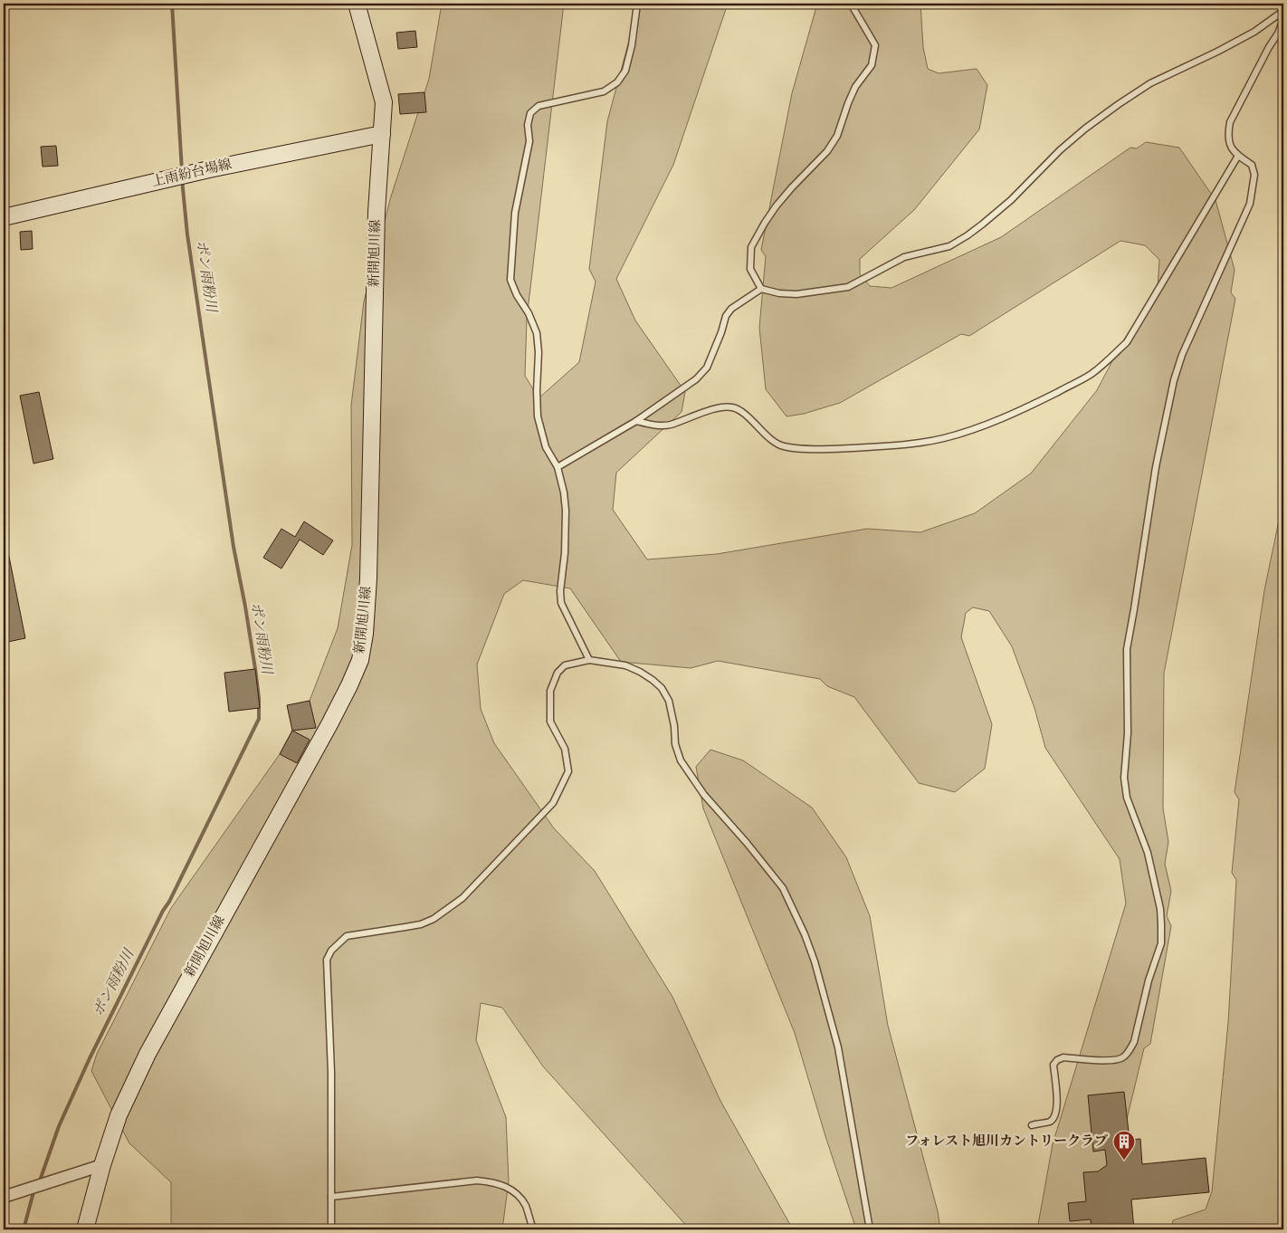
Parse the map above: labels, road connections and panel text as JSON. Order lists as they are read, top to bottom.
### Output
{
  "streets": {
    "main road": ["上雨紛台場線", "新開旭川線"]
  },
  "crossings": [
    ["上雨紛台場線", "新開旭川線"]
  ],
  "water": ["ポン雨粉川"],
  "places": {
    "building": ["フォレスト旭川カントリークラブ"]
  }
}
